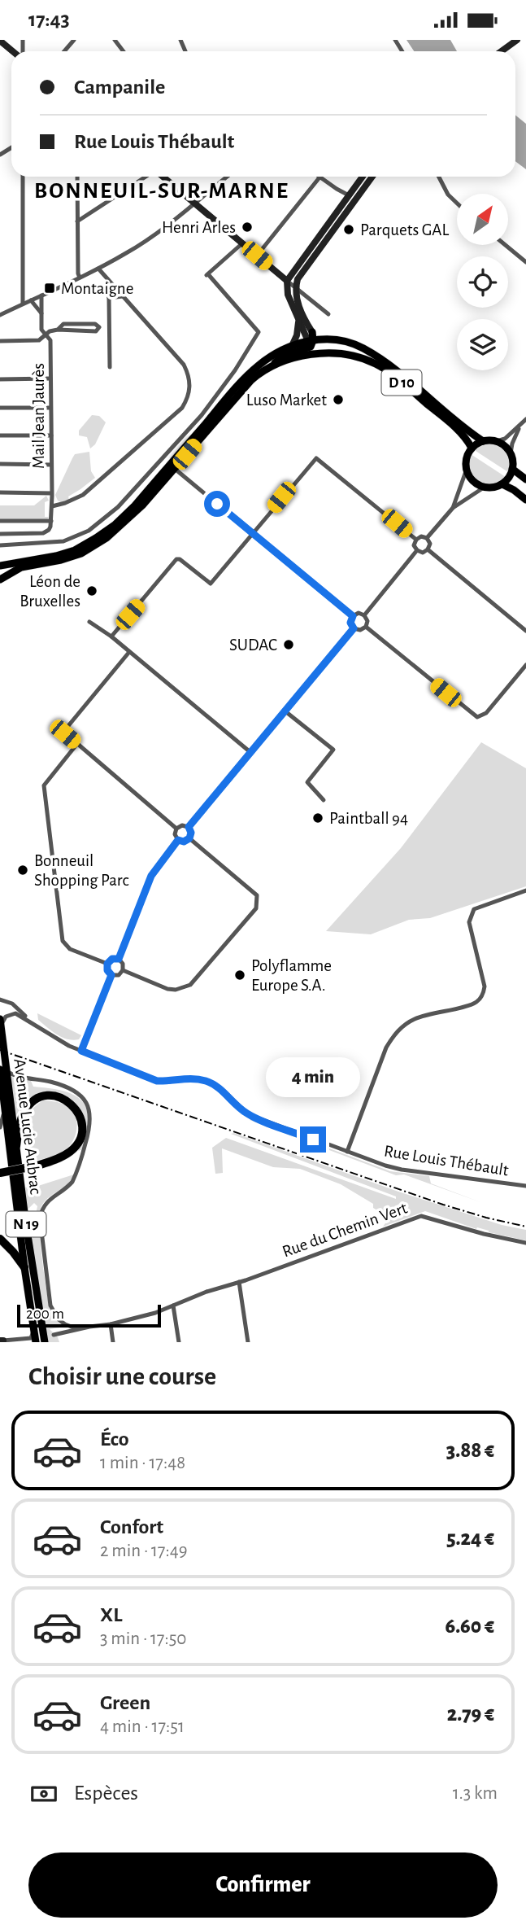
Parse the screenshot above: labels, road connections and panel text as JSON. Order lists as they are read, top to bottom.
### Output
{
  "streets": {
    "main road": ["D 10", "Avenue Lucie Aubrac", "N 19"],
    "street": ["Mail Jean Jaurès", "Rue Louis Thébault", "Rue du Chemin Vert"]
  },
  "districts": ["BONNEUIL-SUR-MARNE"],
  "places": {
    "other": [
      "Henri Arles",
      "Parquets GAL",
      "Luso Market",
      "Léon de Bruxelles",
      "SUDAC",
      "Paintball 94",
      "Bonneuil Shopping Parc",
      "Polyflamme Europe S.A."
    ],
    "transit": ["Montaigne"]
  },
  "scale_bar": "200 m",
  "north": "top right",
  "page": {
    "status": "17:43",
    "banner": ["Campanile", "Rue Louis Thébault"],
    "bubble": "4 min",
    "scale": "200 m",
    "heading": "Choisir une course",
    "list": [
      {
        "name": "Éco",
        "note": "1 min · 17:48",
        "value": "3.88 €"
      },
      {
        "name": "Confort",
        "note": "2 min · 17:49",
        "value": "5.24 €"
      },
      {
        "name": "XL",
        "note": "3 min · 17:50",
        "value": "6.60 €"
      },
      {
        "name": "Green",
        "note": "4 min · 17:51",
        "value": "2.79 €"
      }
    ],
    "pay": ["Espèces", "1.3 km"],
    "buttons": "Confirmer"
  }
}
